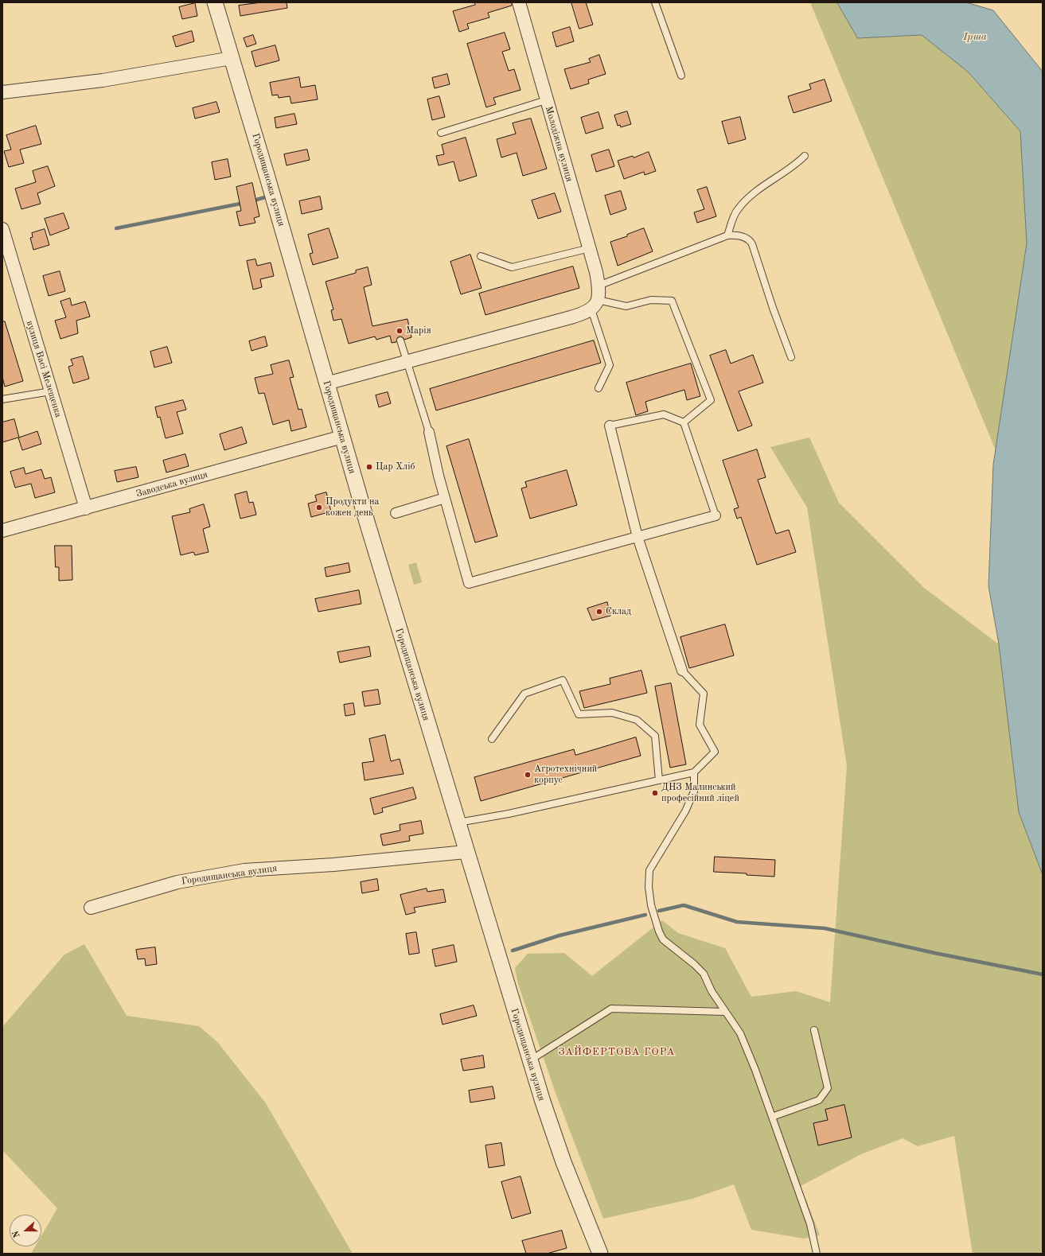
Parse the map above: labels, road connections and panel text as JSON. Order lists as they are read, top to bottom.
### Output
{
  "streets": {
    "street": [
      "Молодіжна вулиця",
      "Городищанська вулиця",
      "вулиця Васі Мелещенка",
      "Заводська вулиця"
    ]
  },
  "crossings": [
    ["Городищанська вулиця", "Заводська вулиця"],
    ["вулиця Васі Мелещенка", "Заводська вулиця"]
  ],
  "districts": ["ЗАЙФЕРТОВА ГОРА"],
  "water": ["Ірша"],
  "places": [
    "Марія",
    "Цар Хліб",
    "Продукти на кожен день",
    "Склад",
    "Агротехнічний корпус",
    "ДНЗ Малинський професійний ліцей"
  ],
  "north": "left"
}
